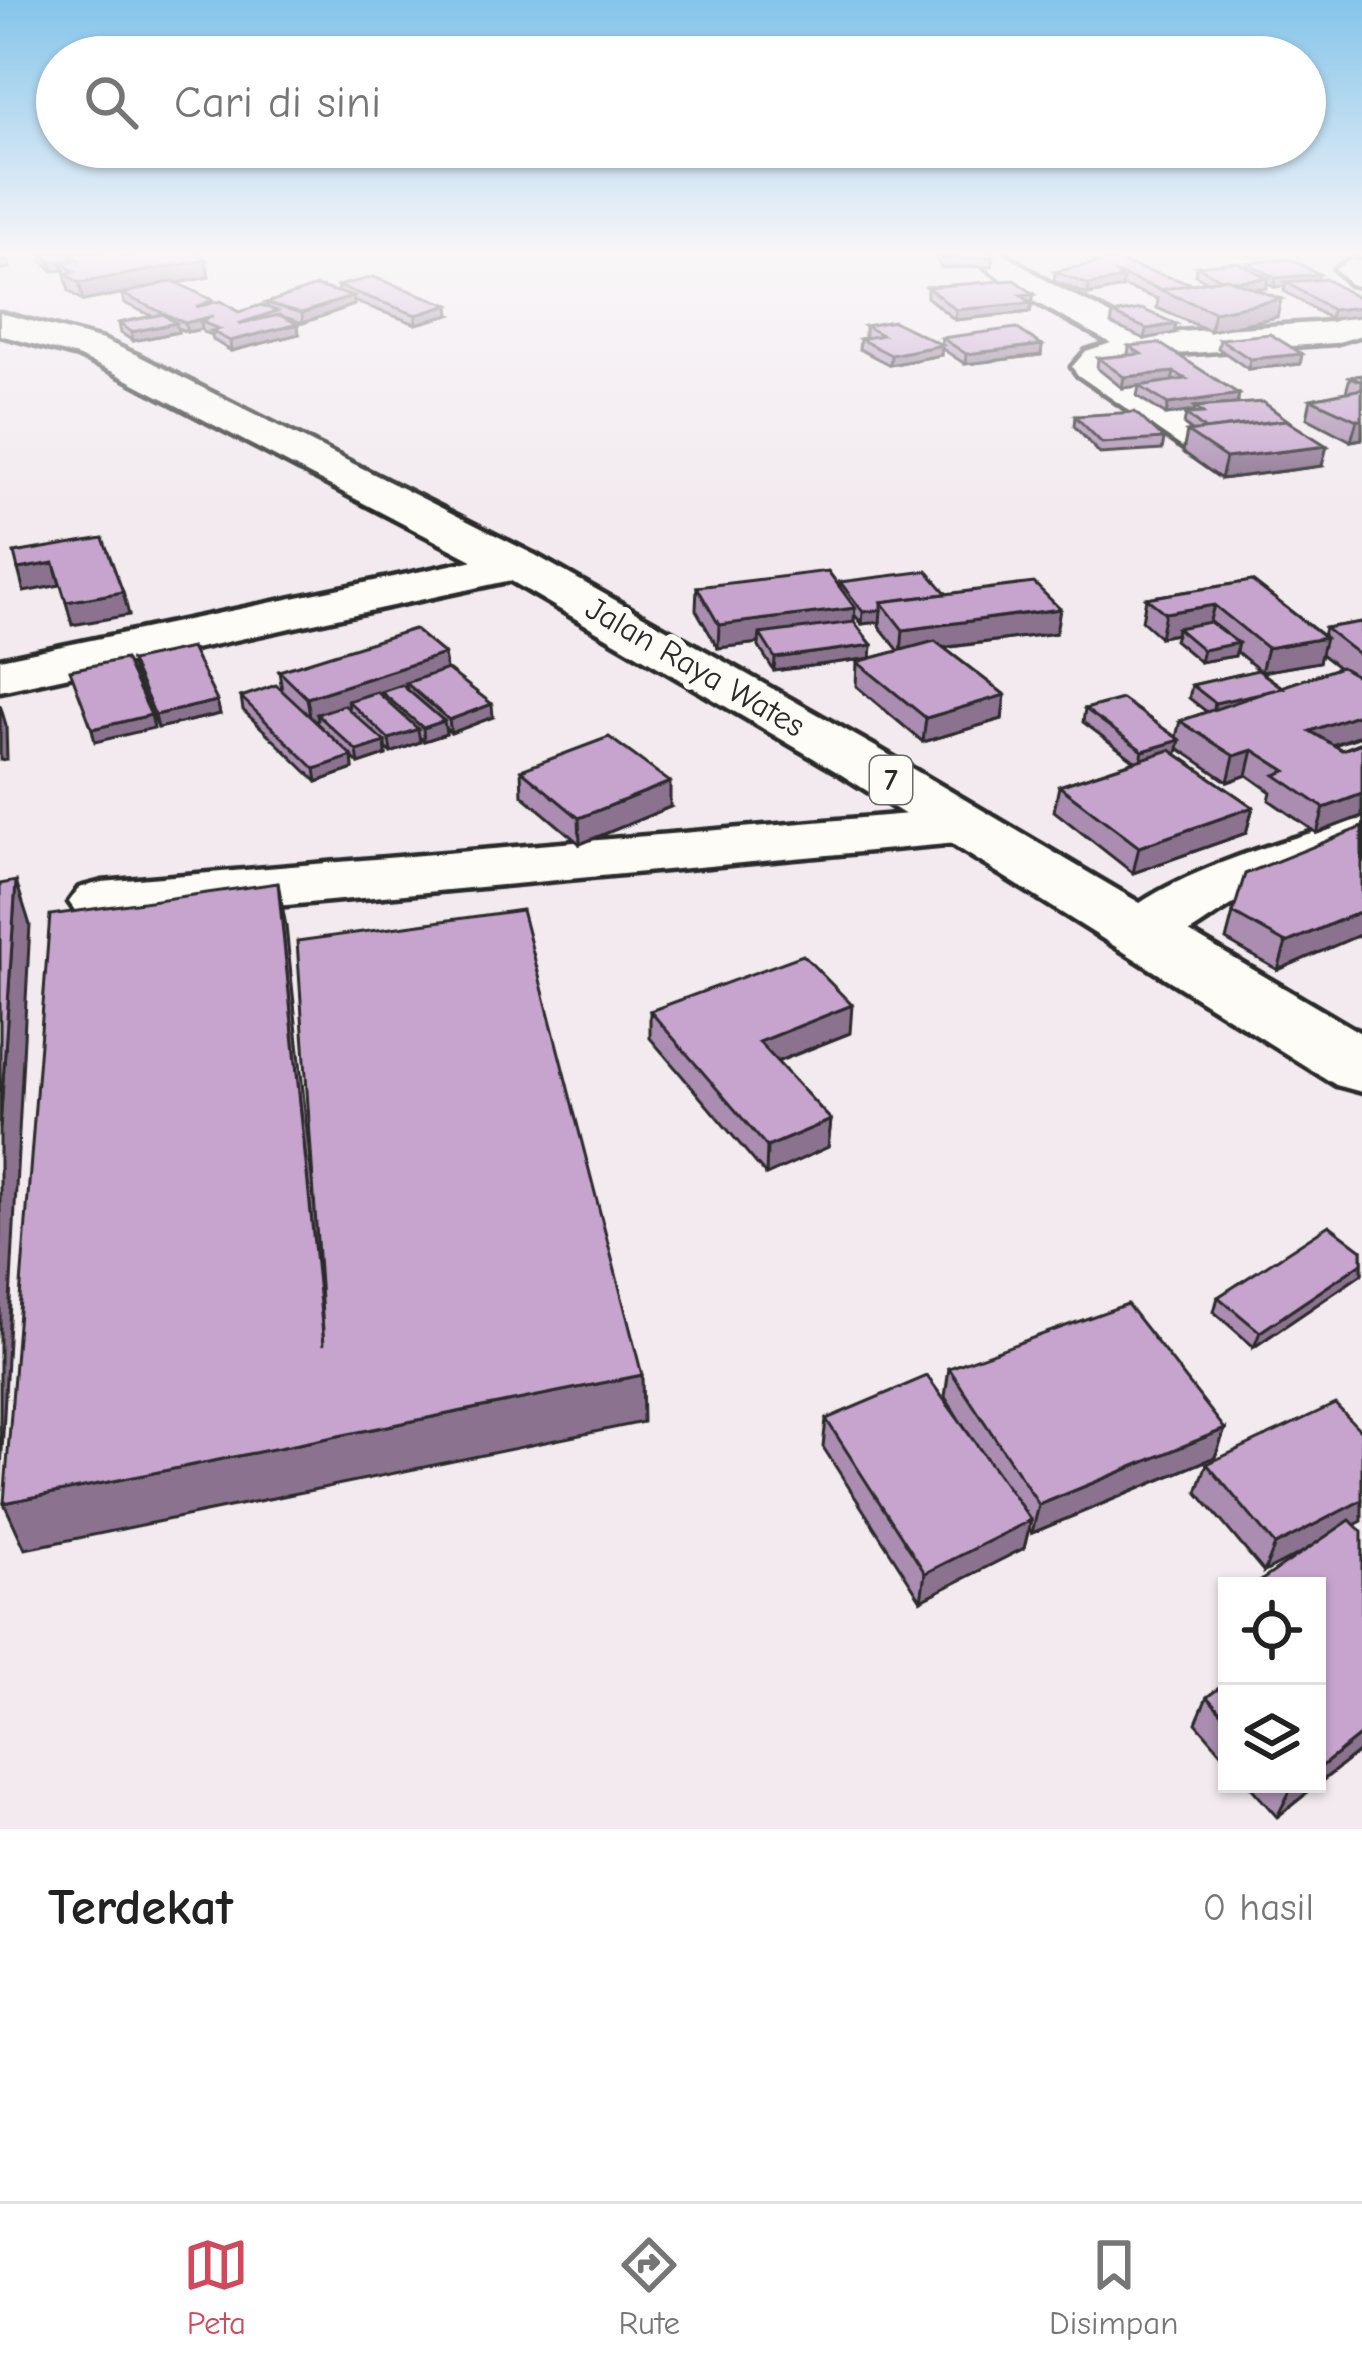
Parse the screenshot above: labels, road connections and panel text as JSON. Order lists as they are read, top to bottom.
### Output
{
  "streets": {
    "main road": ["Jalan Raya Wates", "7"]
  },
  "page": {
    "search": "Cari di sini",
    "heading": ["Terdekat", "0 hasil"],
    "nav": ["Peta", "Rute", "Disimpan"]
  }
}
